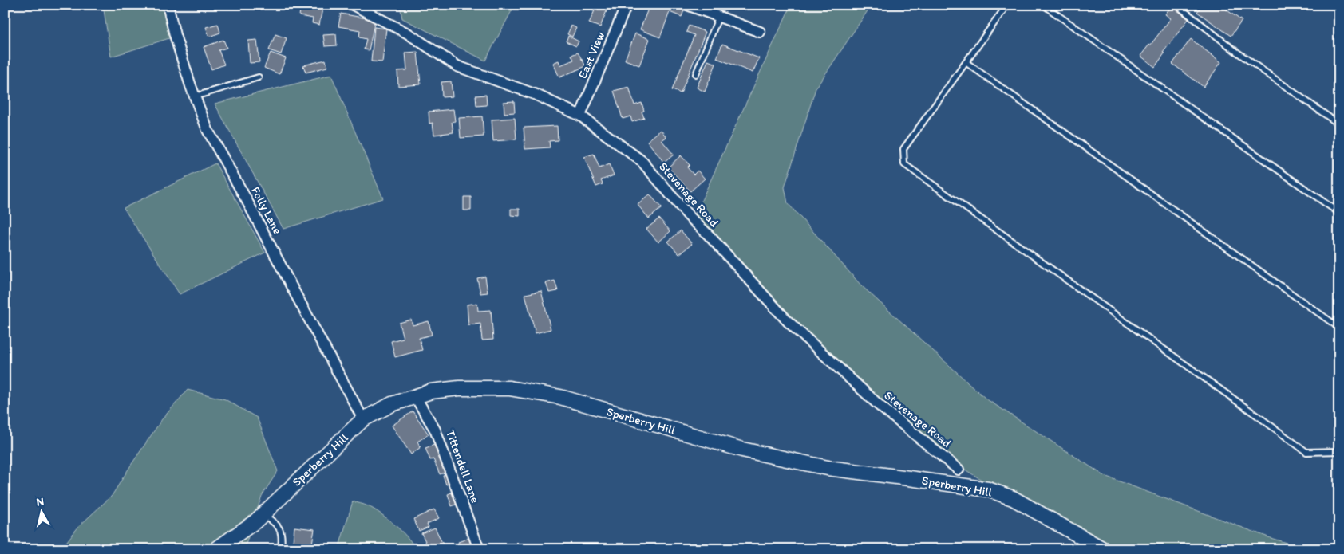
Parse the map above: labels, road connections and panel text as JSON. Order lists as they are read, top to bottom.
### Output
{
  "streets": {
    "street": [
      "East View",
      "Stevenage Road",
      "Folly Lane",
      "Sperberry Hill",
      "Tittendell Lane"
    ]
  },
  "crossings": [
    ["East View", "Stevenage Road"],
    ["Folly Lane", "Sperberry Hill"],
    ["Sperberry Hill", "Tittendell Lane"]
  ],
  "north": "top"
}
